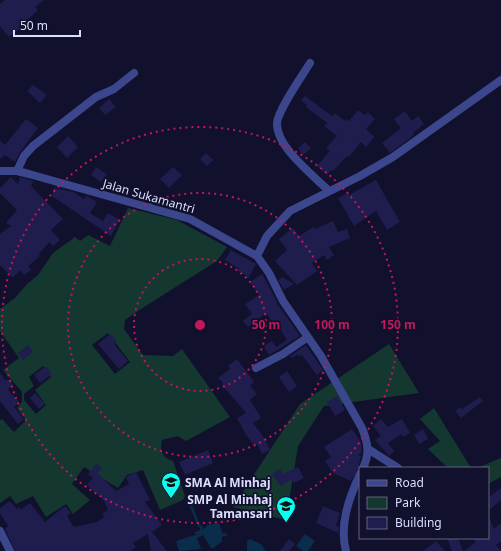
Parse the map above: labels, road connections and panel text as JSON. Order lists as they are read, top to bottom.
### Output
{
  "streets": {
    "street": ["Jalan Sukamantri"]
  },
  "places": {
    "school or university": ["SMA Al Minhaj", "SMP Al Minhaj Tamansari"]
  },
  "legend": ["Road", "Park", "Building"],
  "scale_bar": "50 m",
  "rings": ["50 m", "100 m", "150 m"]
}
